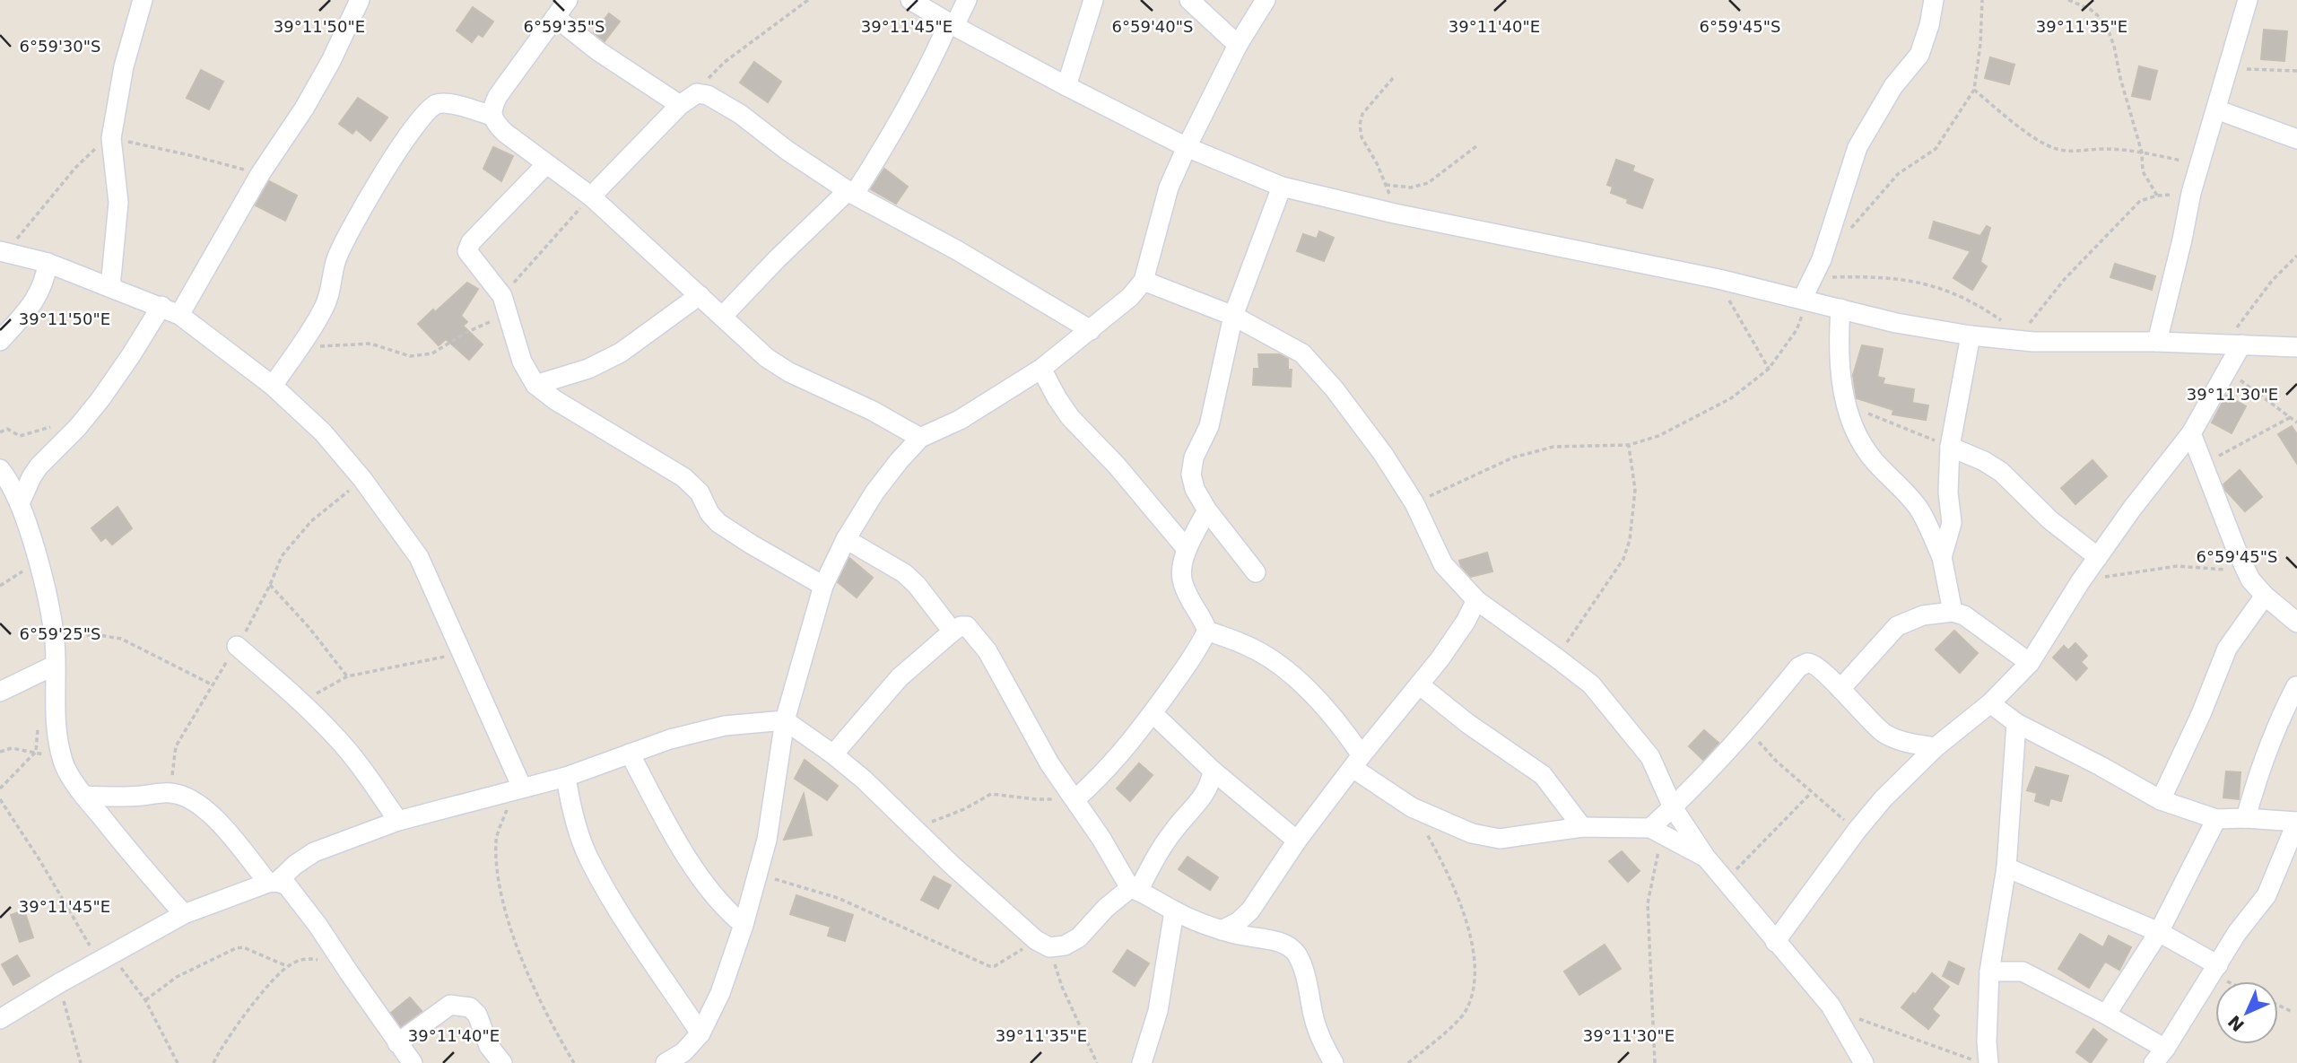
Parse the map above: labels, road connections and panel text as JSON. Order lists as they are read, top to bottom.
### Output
{
  "north": "bottom left",
  "coordinates": [
    "39°11'50\"E",
    "6°59'35\"S",
    "39°11'45\"E",
    "6°59'40\"S",
    "39°11'40\"E",
    "6°59'45\"S",
    "39°11'35\"E",
    "6°59'30\"S",
    "39°11'30\"E",
    "6°59'25\"S"
  ]
}
